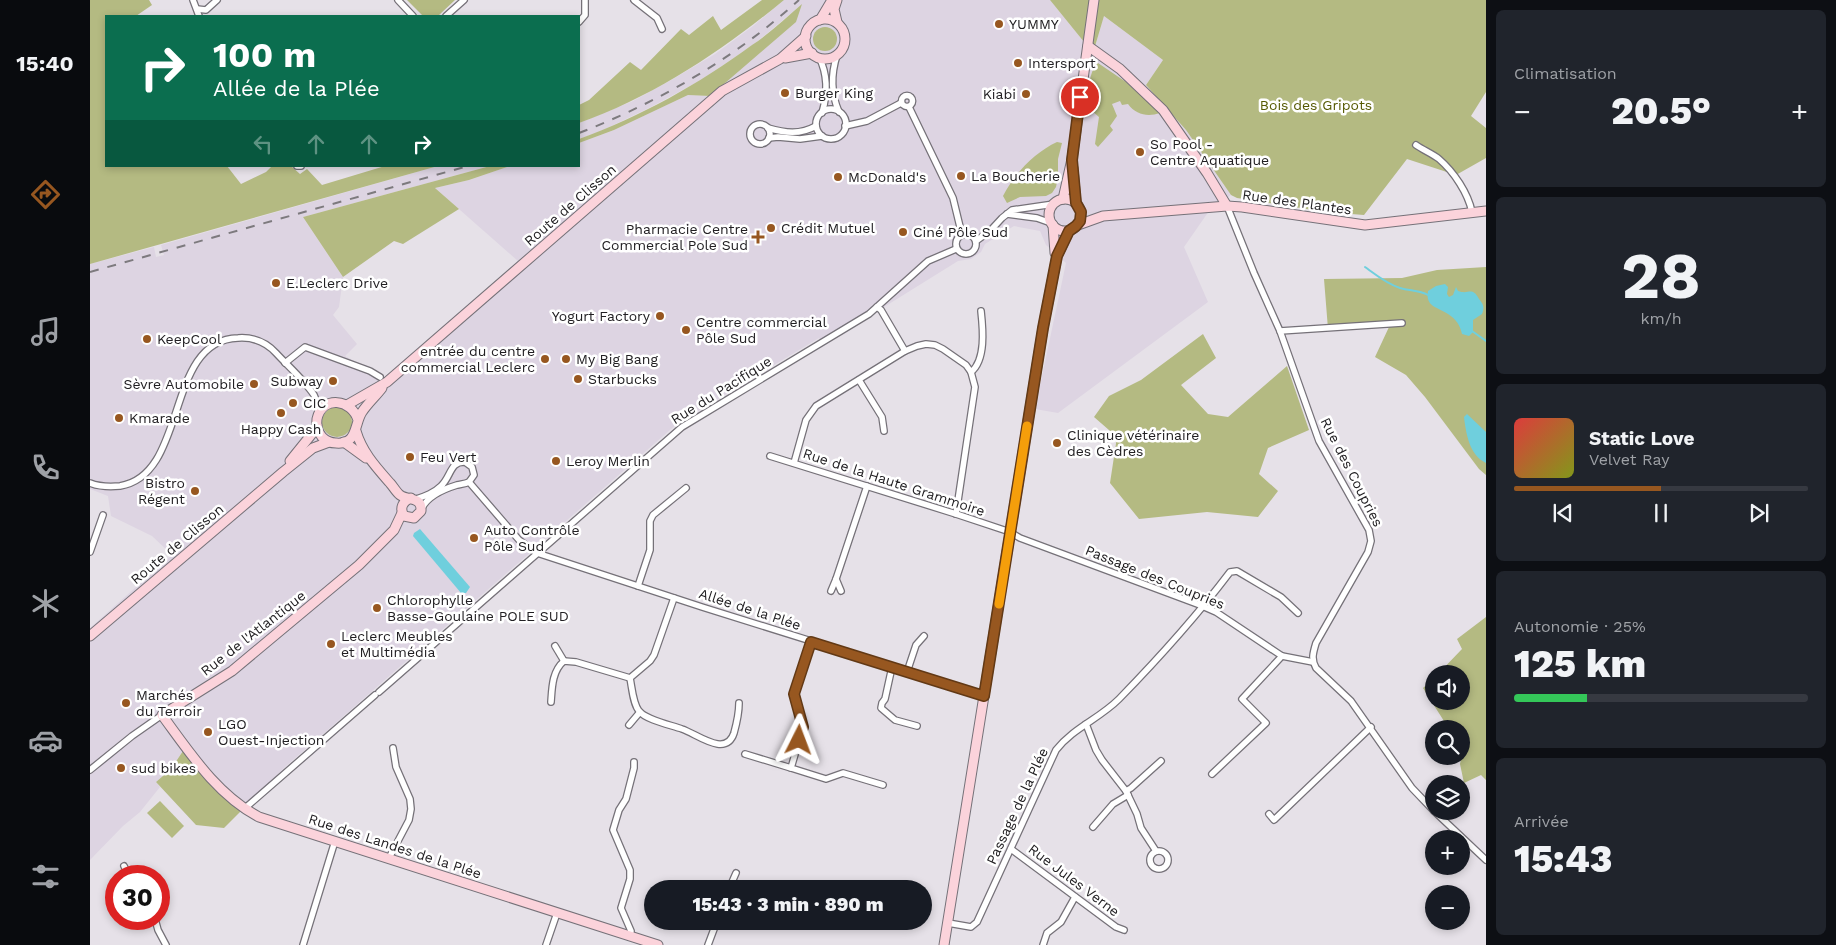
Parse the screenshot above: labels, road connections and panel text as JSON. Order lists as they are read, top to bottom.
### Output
{
  "streets": {
    "main road": [
      "Rue des Plantes",
      "Route de Clisson",
      "Rue de l'Atlantique",
      "Rue des Landes de la Plée"
    ],
    "street": [
      "Rue du Pacifique",
      "Rue des Coupries",
      "Rue de la Haute Grammoire",
      "Passage des Coupries",
      "Allée de la Plée",
      "Passage de la Plée",
      "Rue Jules Verne"
    ]
  },
  "crossings": [
    ["Rue des Plantes", "Rue des Coupries"],
    ["Rue du Pacifique", "Allée de la Plée"],
    ["Rue du Pacifique", "Rue des Landes de la Plée"],
    ["Rue des Coupries", "Passage des Coupries"],
    ["Rue de la Haute Grammoire", "Passage des Coupries"],
    ["Passage des Coupries", "Passage de la Plée"],
    ["Rue de l'Atlantique", "Rue des Landes de la Plée"],
    ["Passage de la Plée", "Rue Jules Verne"]
  ],
  "parks": ["Bois des Gripots"],
  "places": {
    "other": [
      "YUMMY",
      "Intersport",
      "Burger King",
      "Kiabi",
      "So Pool - Centre Aquatique",
      "La Boucherie",
      "McDonald's",
      "Crédit Mutuel",
      "Ciné Pôle Sud",
      "E.Leclerc Drive",
      "Yogurt Factory",
      "Centre commercial Pôle Sud",
      "KeepCool",
      "entrée du centre commercial Leclerc",
      "My Big Bang",
      "Starbucks",
      "Subway",
      "Sèvre Automobile",
      "CIC",
      "Happy Cash",
      "Kmarade",
      "Clinique vétérinaire des Cèdres",
      "Feu Vert",
      "Leroy Merlin",
      "Bistro Régent",
      "Auto Contrôle Pôle Sud",
      "Chlorophylle Basse-Goulaine POLE SUD",
      "Leclerc Meubles et Multimédia",
      "Marchés du Terroir",
      "LGO Ouest-Injection",
      "sud bikes"
    ],
    "health": ["Pharmacie Centre Commercial Pole Sud"]
  },
  "page": {
    "tabs": "15:40",
    "tile": [
      "Climatisation",
      ["28", "km/h"],
      ["Autonomie · 25%", "125 km"],
      ["Arrivée", "15:43"]
    ],
    "turn": ["100 m", "Allée de la Plée"],
    "heat": ["−", "20.5°", "+"],
    "song": ["Static Love", "Velvet Ray"],
    "map_buttons": ["+", "−"],
    "limit": "30",
    "trip": "15:43 · 3 min · 890 m"
  }
}
